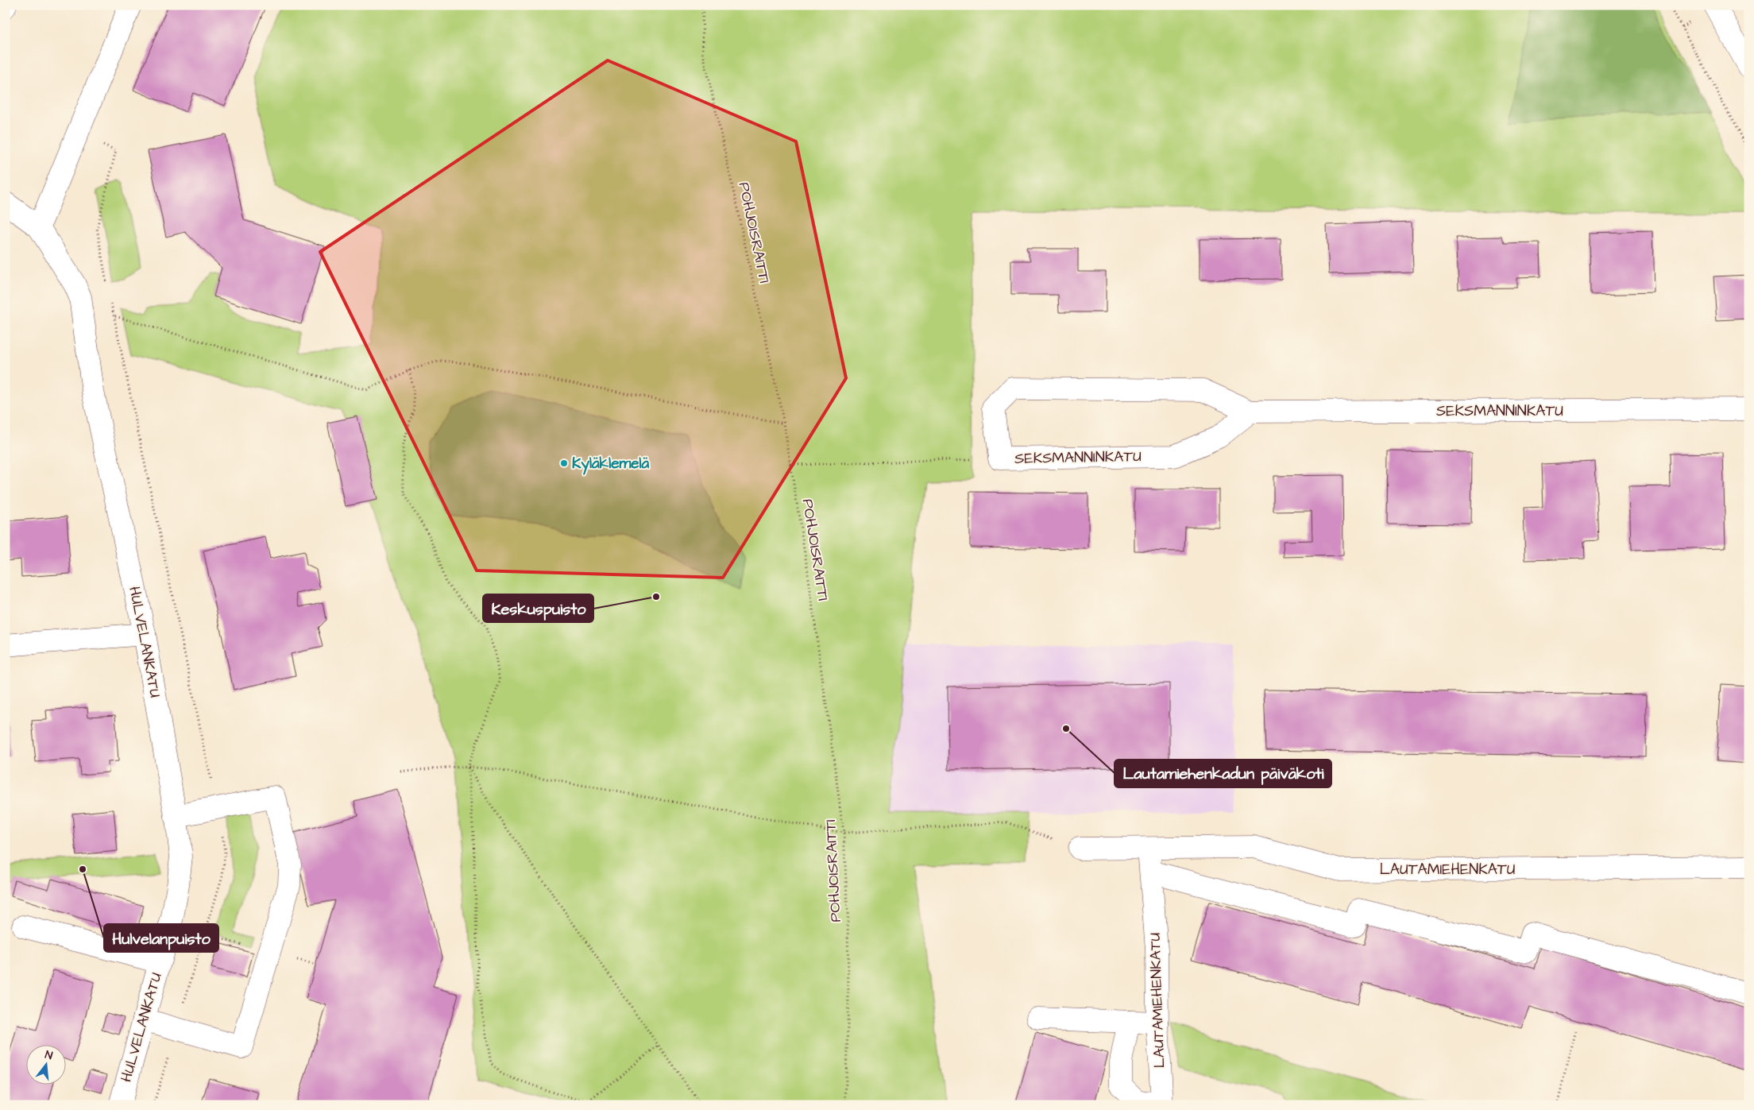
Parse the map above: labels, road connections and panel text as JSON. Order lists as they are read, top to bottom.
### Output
{
  "streets": {
    "street": ["SEKSMANNINKATU", "HULVELANKATU", "LAUTAMIEHENKATU"],
    "path": ["POHJOISRAITTI"]
  },
  "places": [
    "Kyläklemelä",
    "Keskuspuisto",
    "Lautamiehenkadun päiväkoti",
    "Hulvelanpuisto"
  ],
  "north": "top"
}
